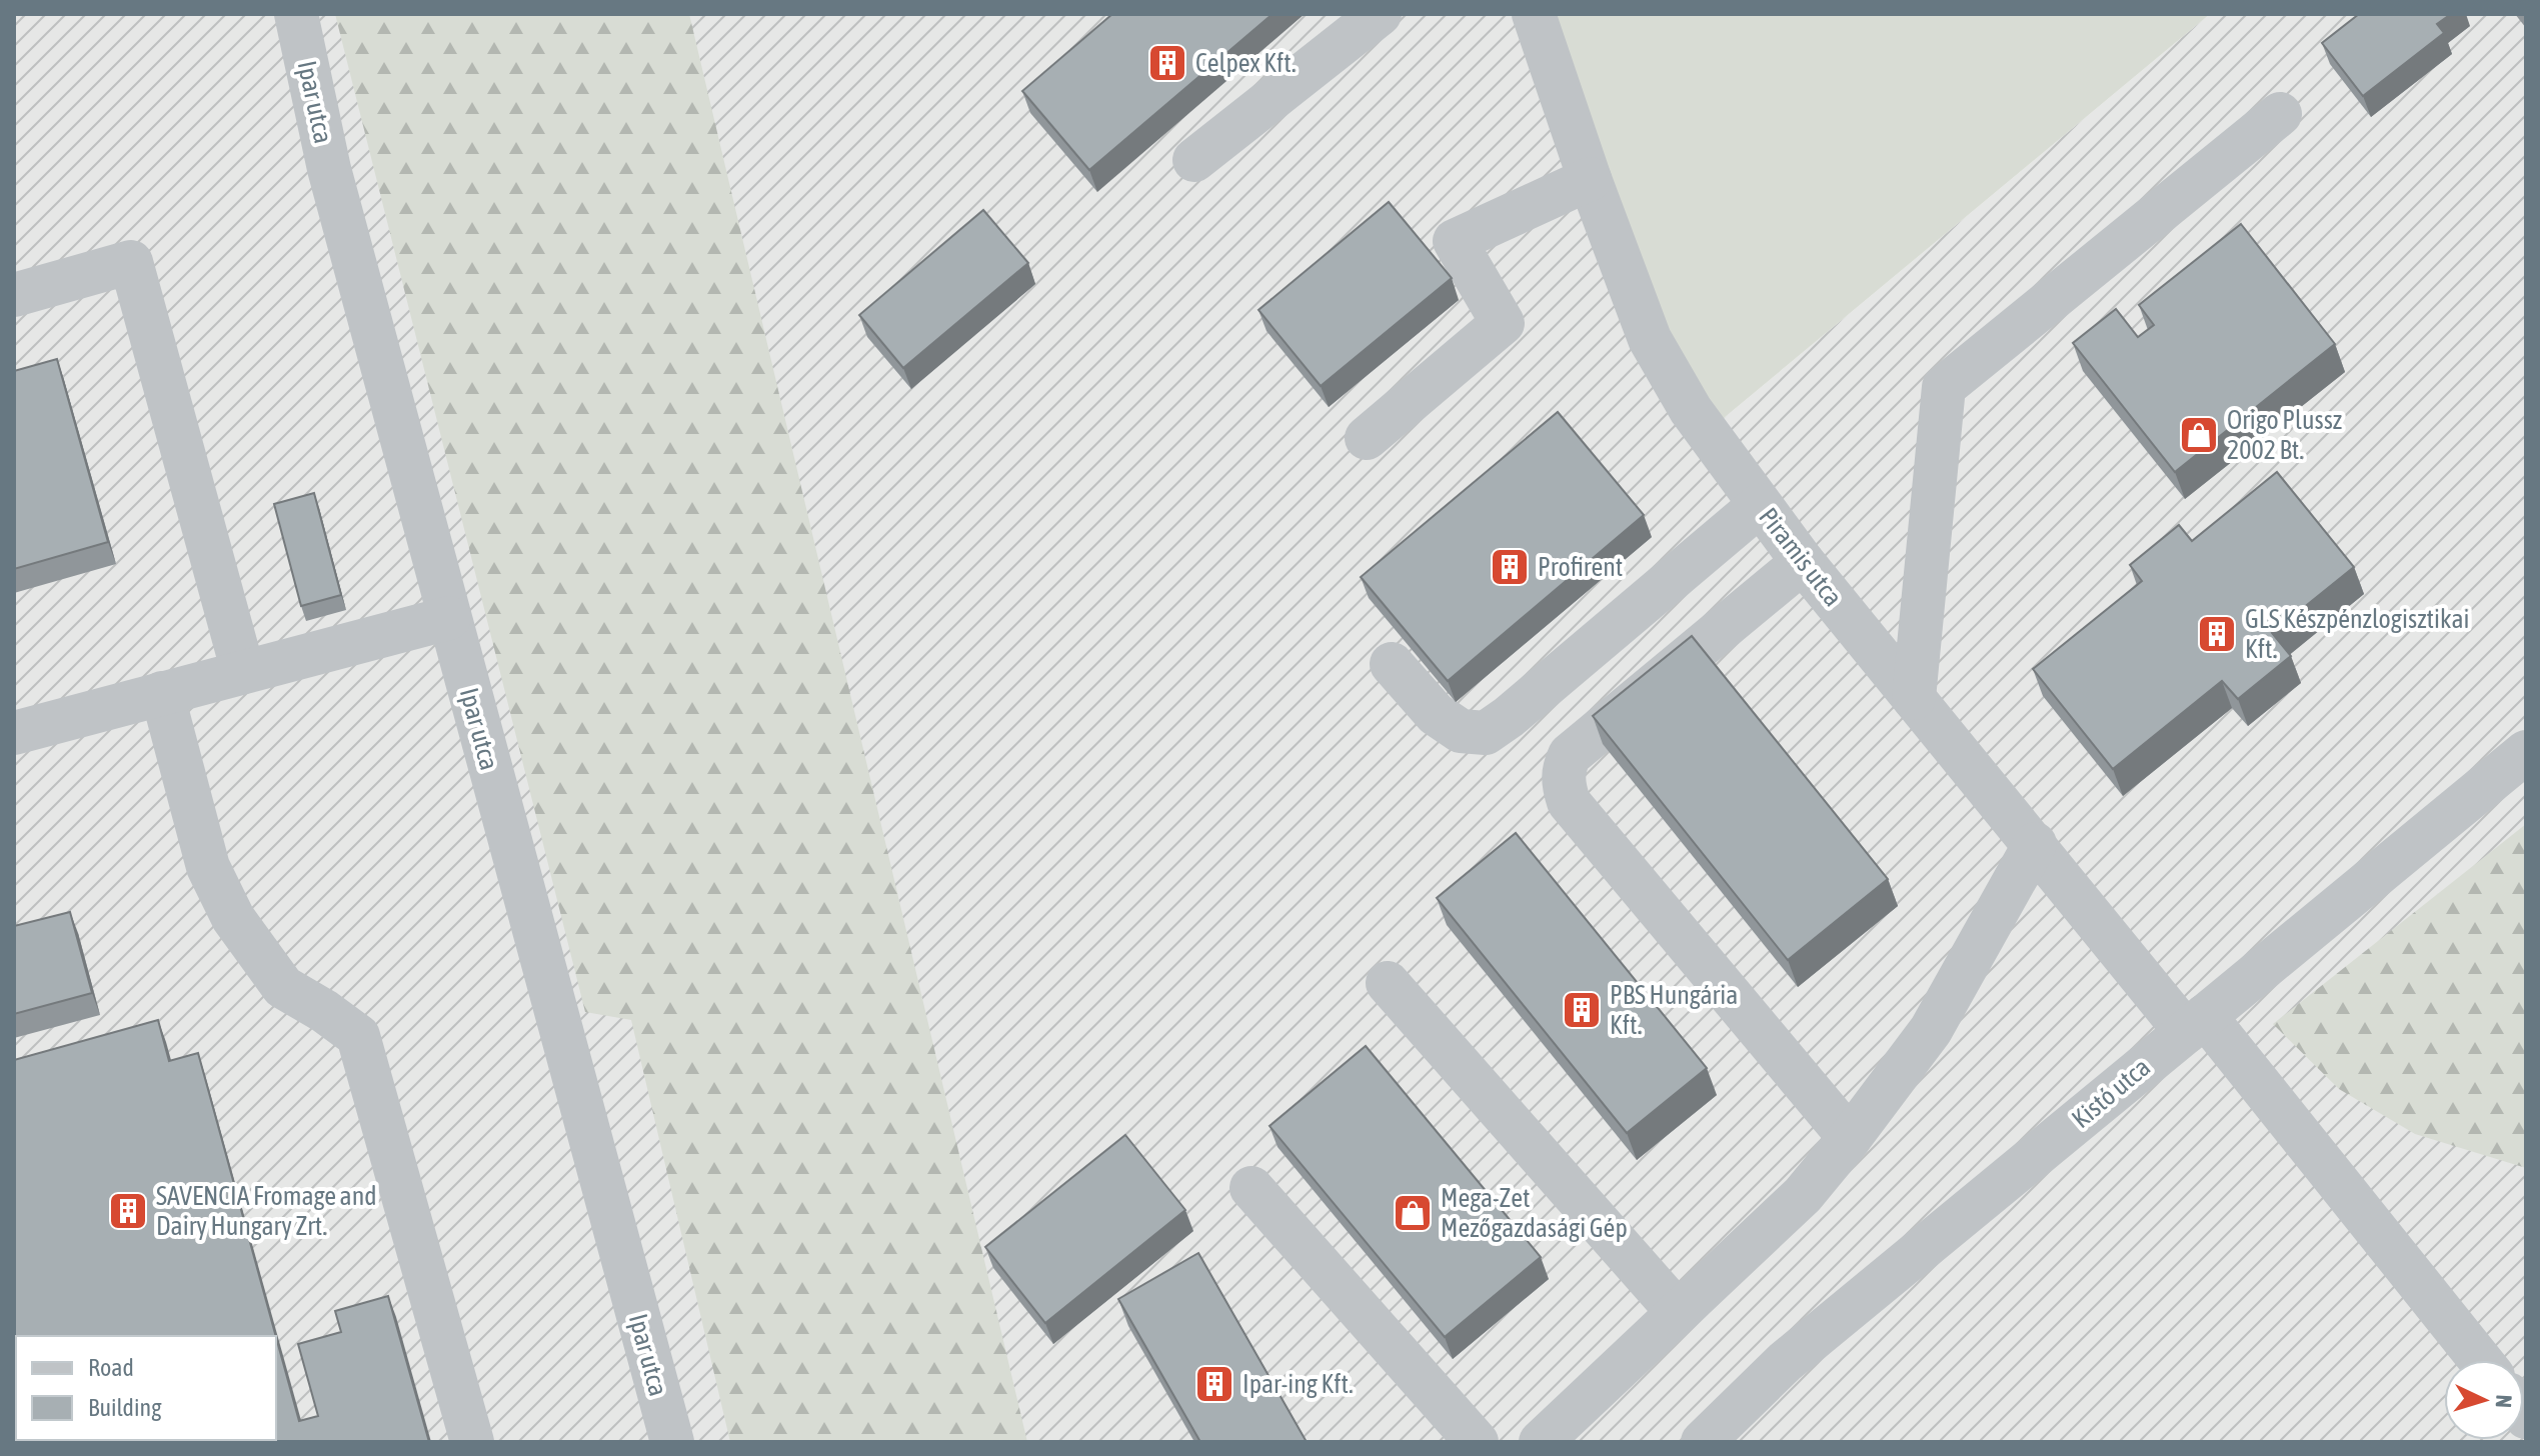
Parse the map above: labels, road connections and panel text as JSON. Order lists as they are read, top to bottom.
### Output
{
  "streets": {
    "street": ["Ipar utca", "Piramis utca", "Kistó utca"]
  },
  "crossings": [
    ["Piramis utca", "Kistó utca"]
  ],
  "places": {
    "building": [
      "Celpex Kft.",
      "Profirent",
      "GLS Készpénzlogisztikai Kft.",
      "PBS Hungária Kft.",
      "SAVENCIA Fromage and Dairy Hungary Zrt.",
      "Ipar-ing Kft."
    ],
    "shop": ["Origo Plussz 2002 Bt.", "Mega-Zet Mezőgazdasági Gép"]
  },
  "legend": ["Road", "Building"],
  "north": "right"
}
